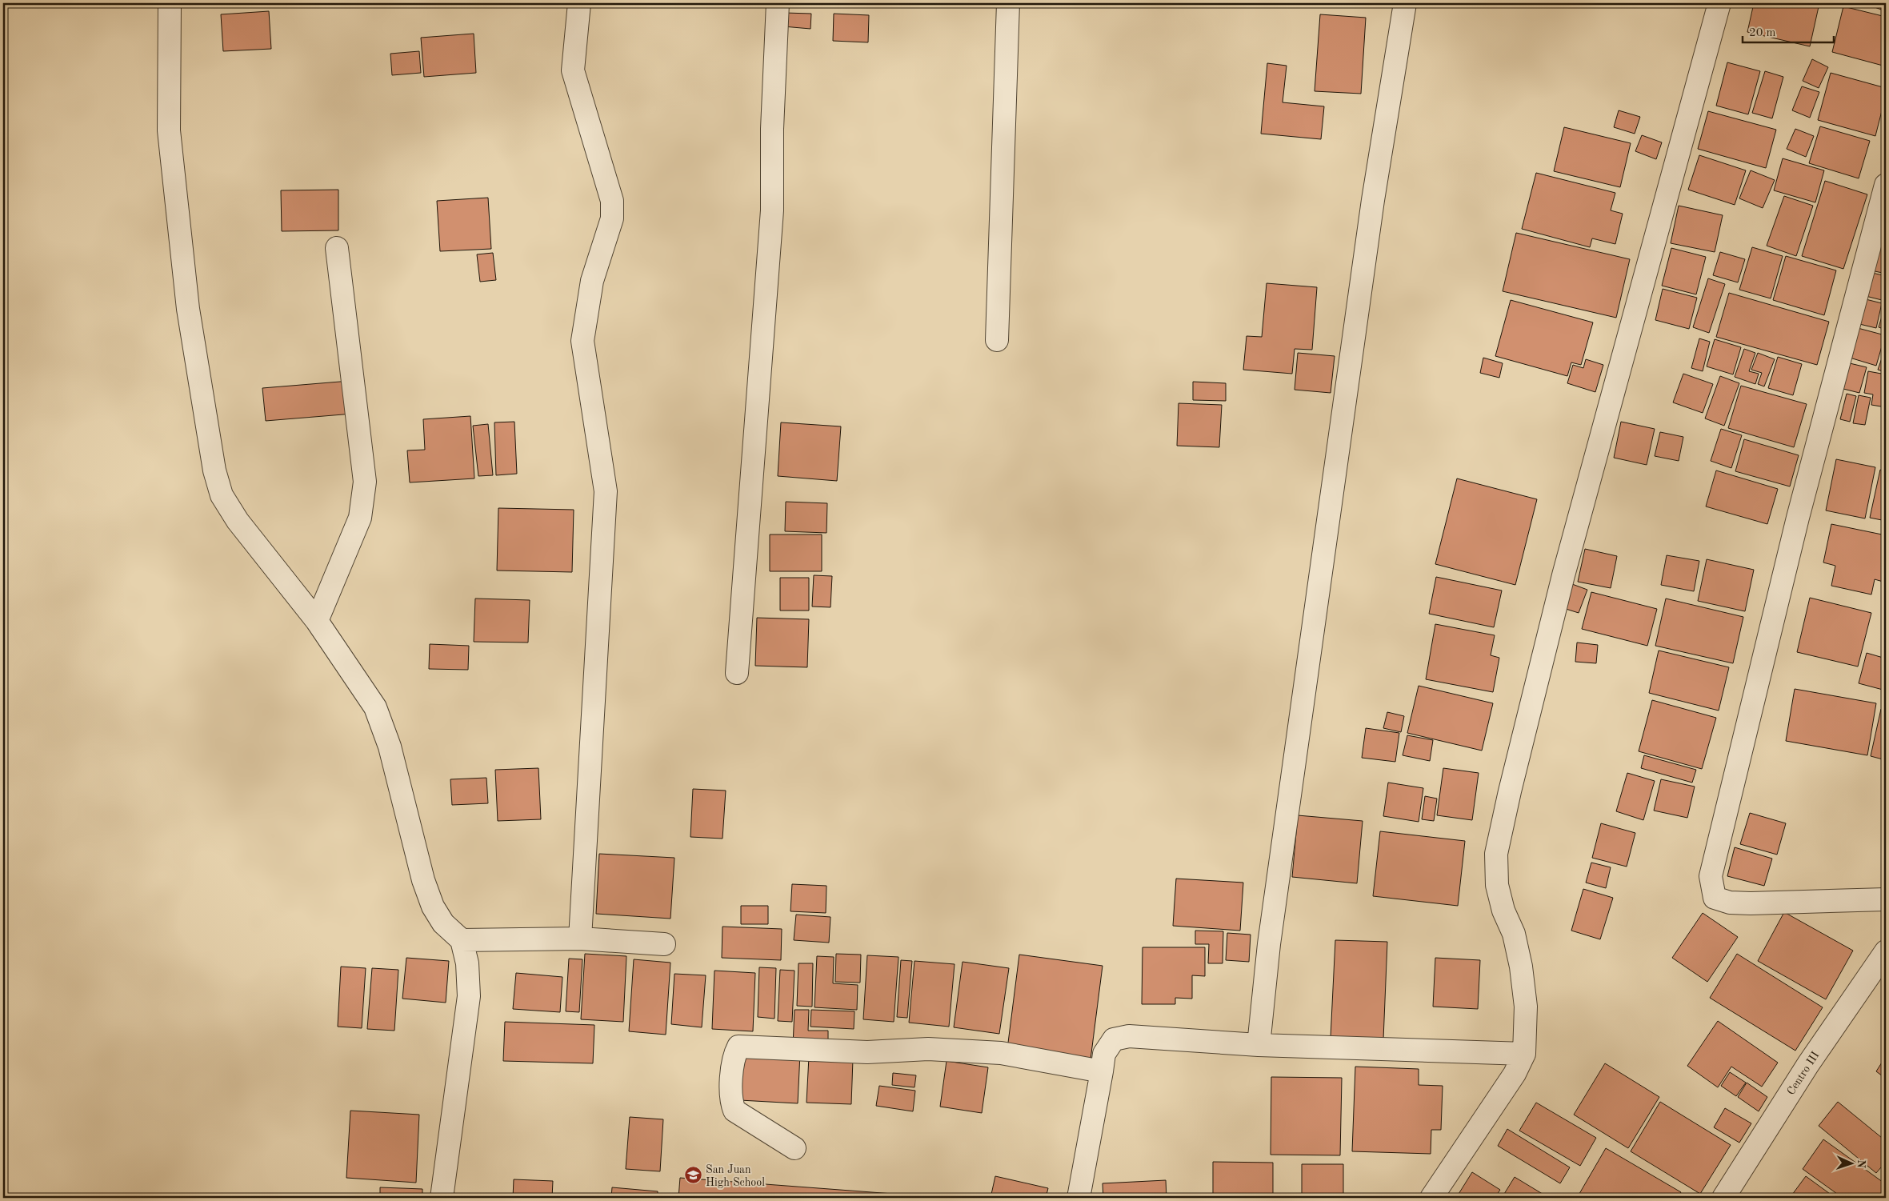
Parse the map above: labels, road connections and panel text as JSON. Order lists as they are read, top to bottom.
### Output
{
  "streets": {
    "street": ["Centro III"]
  },
  "places": {
    "school or university": ["San Juan High School"]
  },
  "scale_bar": "20 m",
  "north": "right"
}
